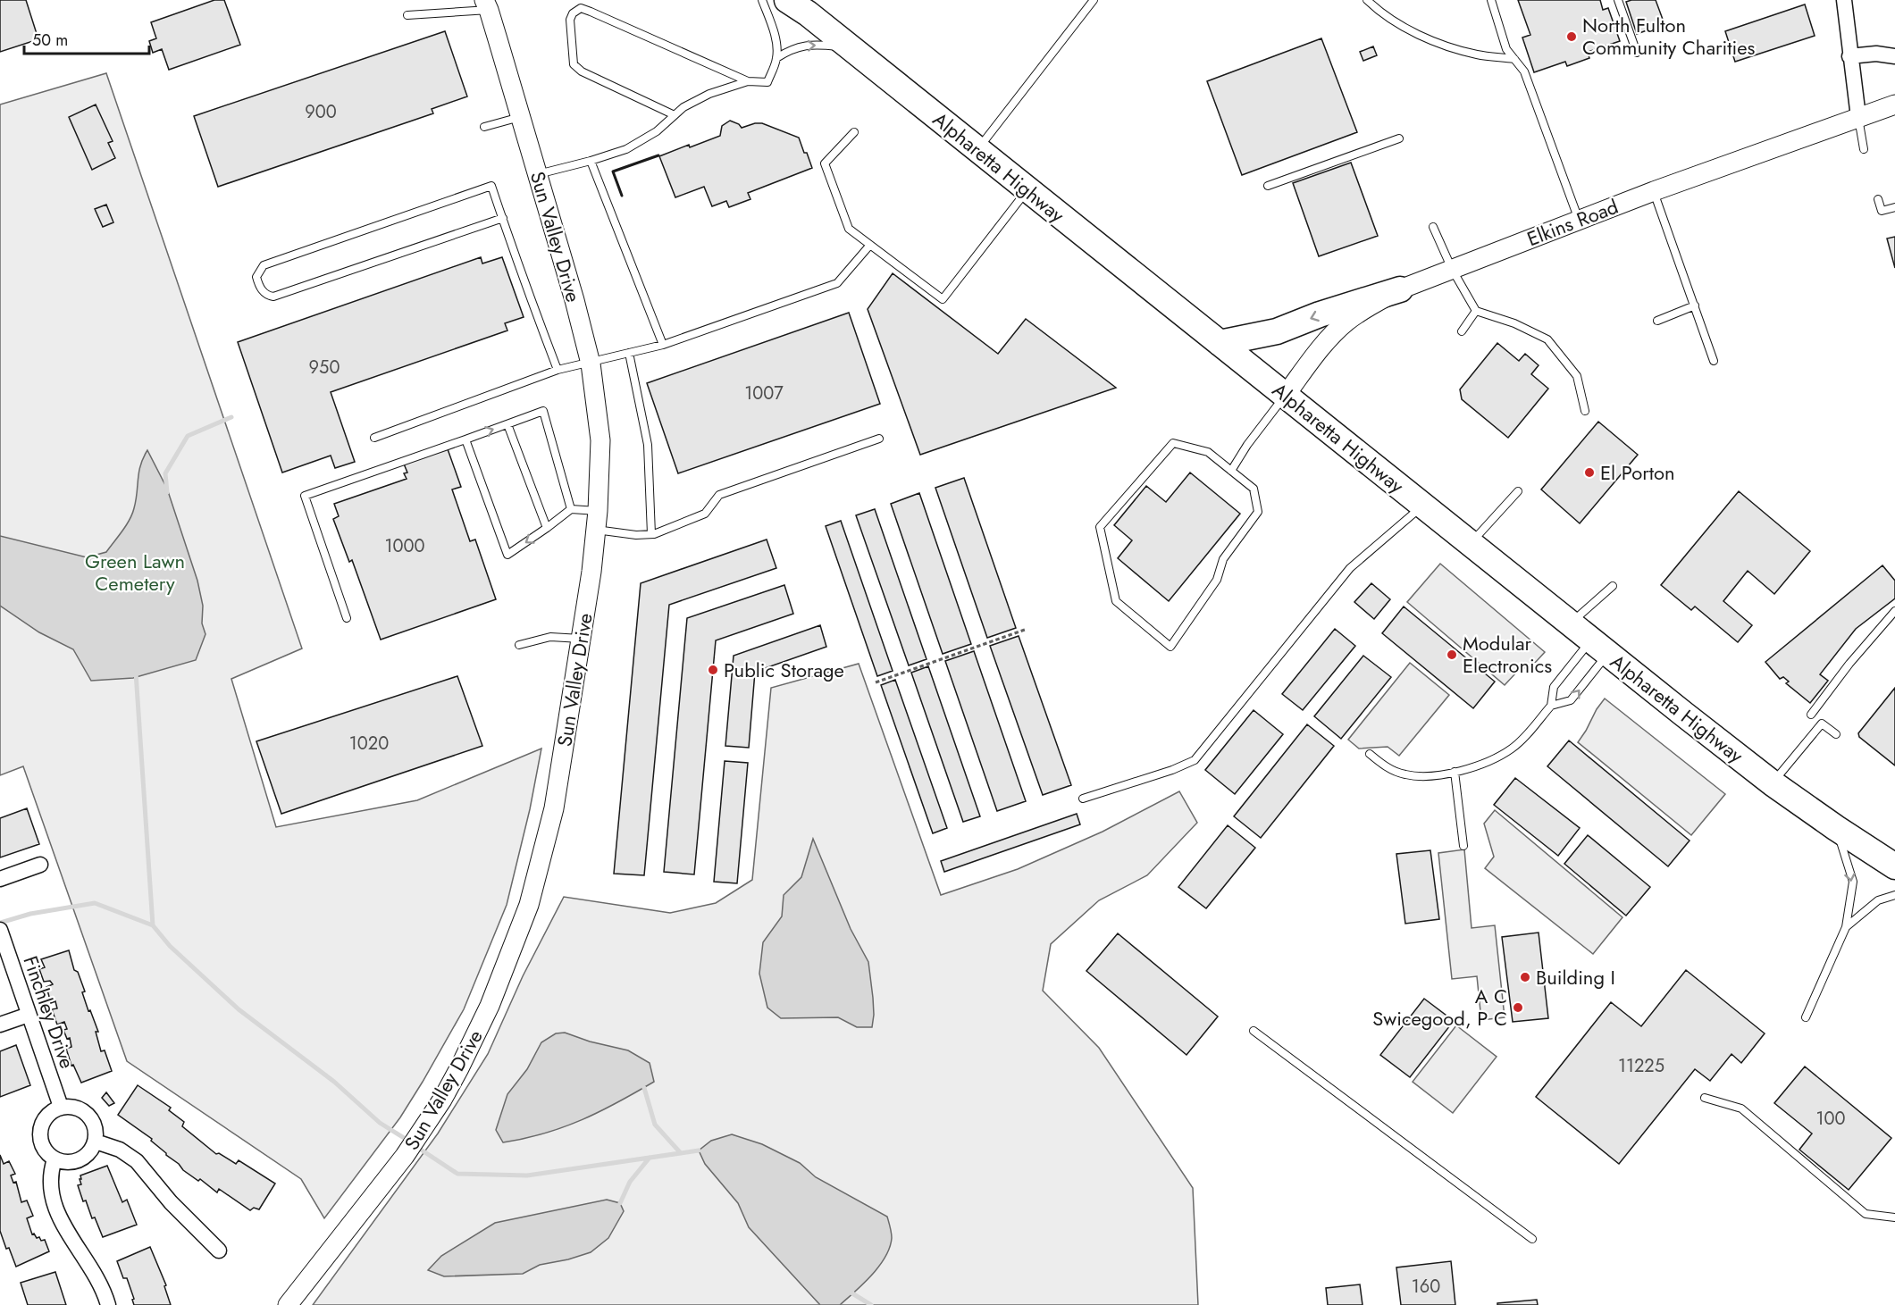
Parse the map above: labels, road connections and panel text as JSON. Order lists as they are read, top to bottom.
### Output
{
  "streets": {
    "highway": ["Alpharetta Highway"],
    "street": ["Elkins Road", "Sun Valley Drive", "Finchley Drive"]
  },
  "crossings": [
    ["Alpharetta Highway", "Elkins Road"]
  ],
  "parks": ["Green Lawn Cemetery"],
  "places": [
    "North Fulton Community Charities",
    "El Porton",
    "Modular Electronics",
    "Public Storage",
    "Building I",
    "A C Swicegood, P C"
  ],
  "house_numbers": [
    "900",
    "950",
    "1007",
    "1000",
    "1020",
    "11225",
    "100",
    "160"
  ],
  "scale_bar": "50 m"
}
